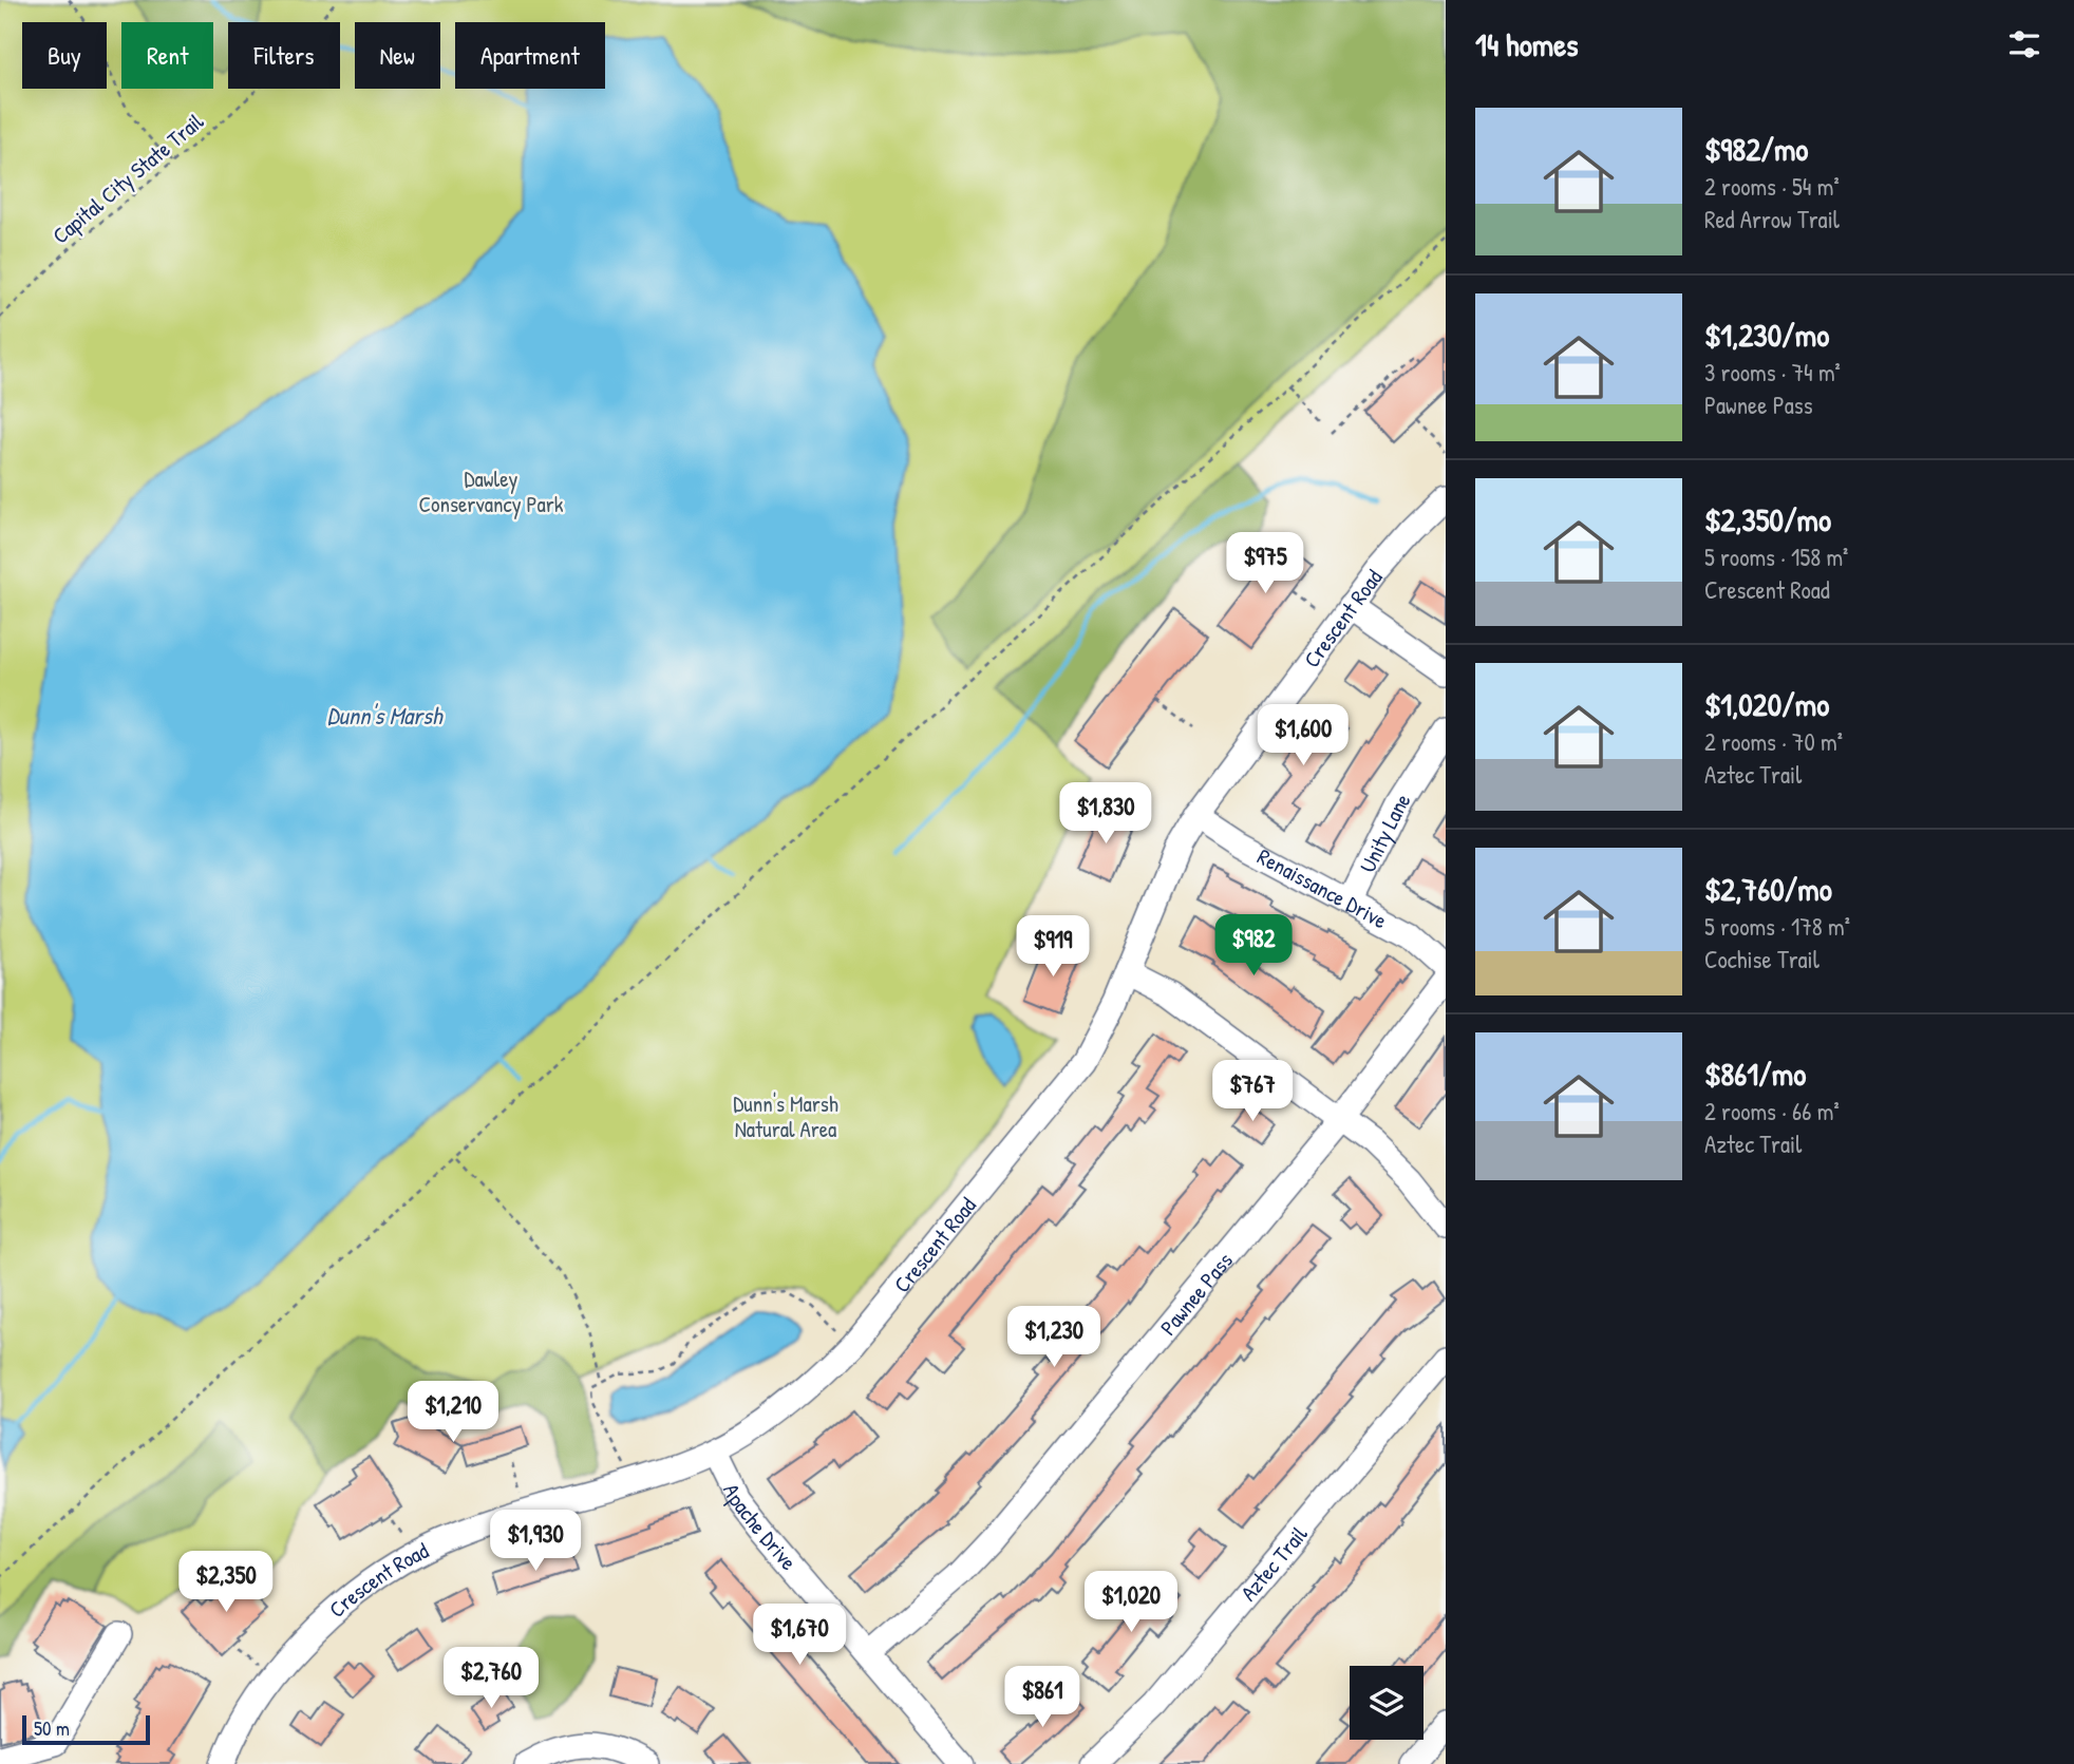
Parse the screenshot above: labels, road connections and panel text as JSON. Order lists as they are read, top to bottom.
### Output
{
  "streets": {
    "street": [
      "Crescent Road",
      "Unity Lane",
      "Renaissance Drive",
      "Pawnee Pass",
      "Apache Drive",
      "Aztec Trail"
    ],
    "path": ["Capital City State Trail"]
  },
  "crossings": [
    ["Crescent Road", "Renaissance Drive"],
    ["Crescent Road", "Apache Drive"],
    ["Unity Lane", "Renaissance Drive"],
    ["Pawnee Pass", "Apache Drive"]
  ],
  "water": ["Dunn's Marsh"],
  "parks": ["Dawley Conservancy Park", "Dunn's Marsh Natural Area"],
  "scale_bar": "50 m",
  "page": {
    "heading": "14 homes",
    "chip": [
      "Buy",
      "Rent",
      "Filters",
      "New",
      "Apartment"
    ],
    "list": [
      {
        "name": "$982/mo",
        "note": "2 rooms · 54 m² · Red Arrow Trail"
      },
      {
        "name": "$1,230/mo",
        "note": "3 rooms · 74 m² · Pawnee Pass"
      },
      {
        "name": "$2,350/mo",
        "note": "5 rooms · 158 m² · Crescent Road"
      },
      {
        "name": "$1,020/mo",
        "note": "2 rooms · 70 m² · Aztec Trail"
      },
      {
        "name": "$2,760/mo",
        "note": "5 rooms · 178 m² · Cochise Trail"
      },
      {
        "name": "$861/mo",
        "note": "2 rooms · 66 m² · Aztec Trail"
      }
    ],
    "price": [
      "$975",
      "$1,600",
      "$1,830",
      "$982",
      "$919",
      "$767",
      "$1,230",
      "$1,210",
      "$1,930",
      "$2,350",
      "$1,020",
      "$1,670",
      "$2,760",
      "$861"
    ],
    "scale": "50 m"
  }
}
